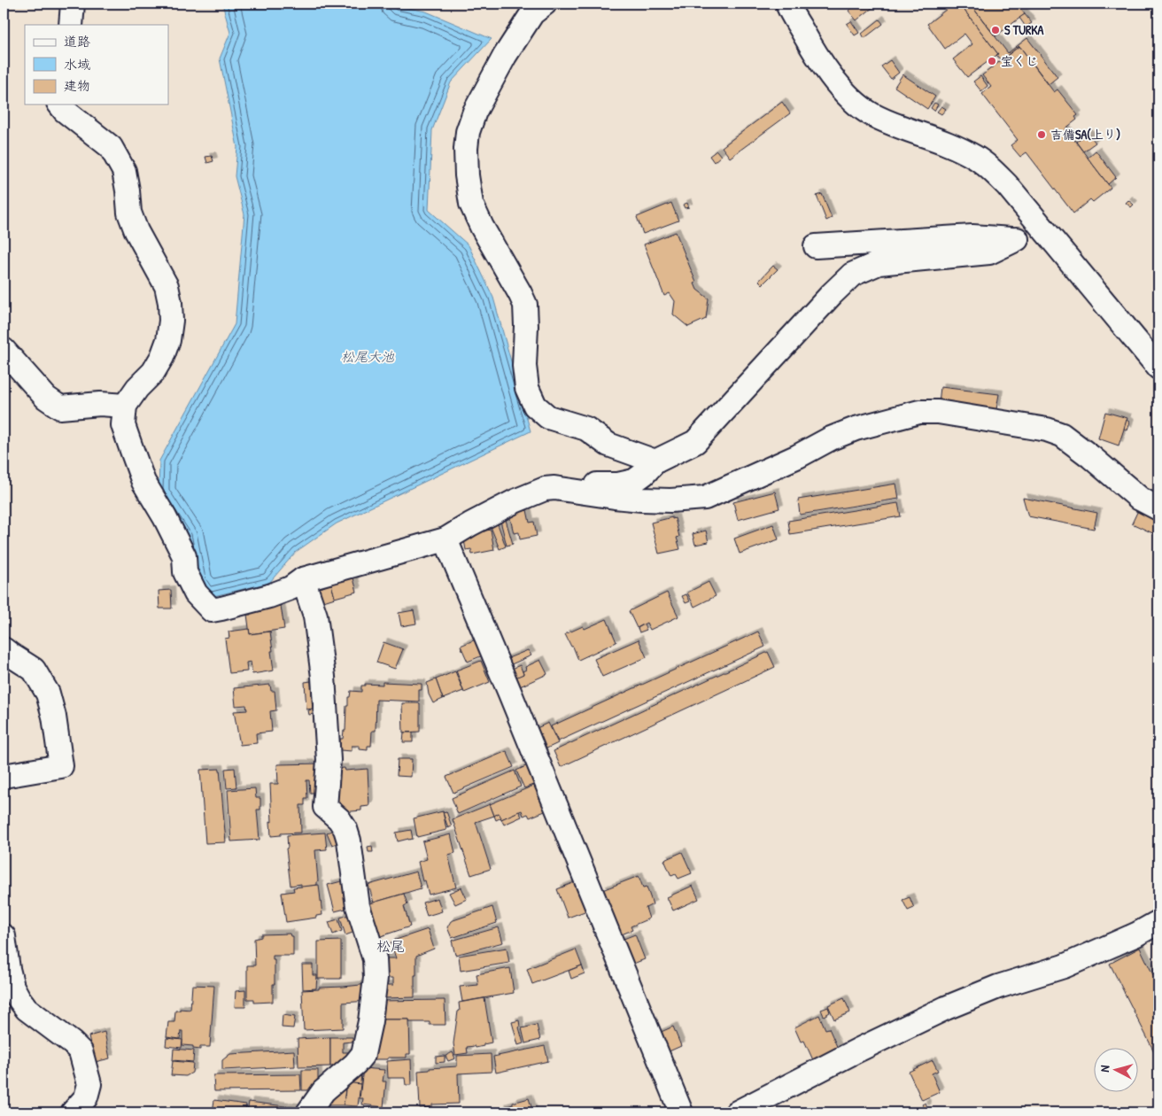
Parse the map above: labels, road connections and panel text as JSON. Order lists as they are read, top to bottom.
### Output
{
  "districts": ["松尾"],
  "water": ["松尾大池"],
  "places": ["S TURKA", "宝くじ", "吉備SA(上り)"],
  "legend": ["道路", "水域", "建物"],
  "north": "left"
}
